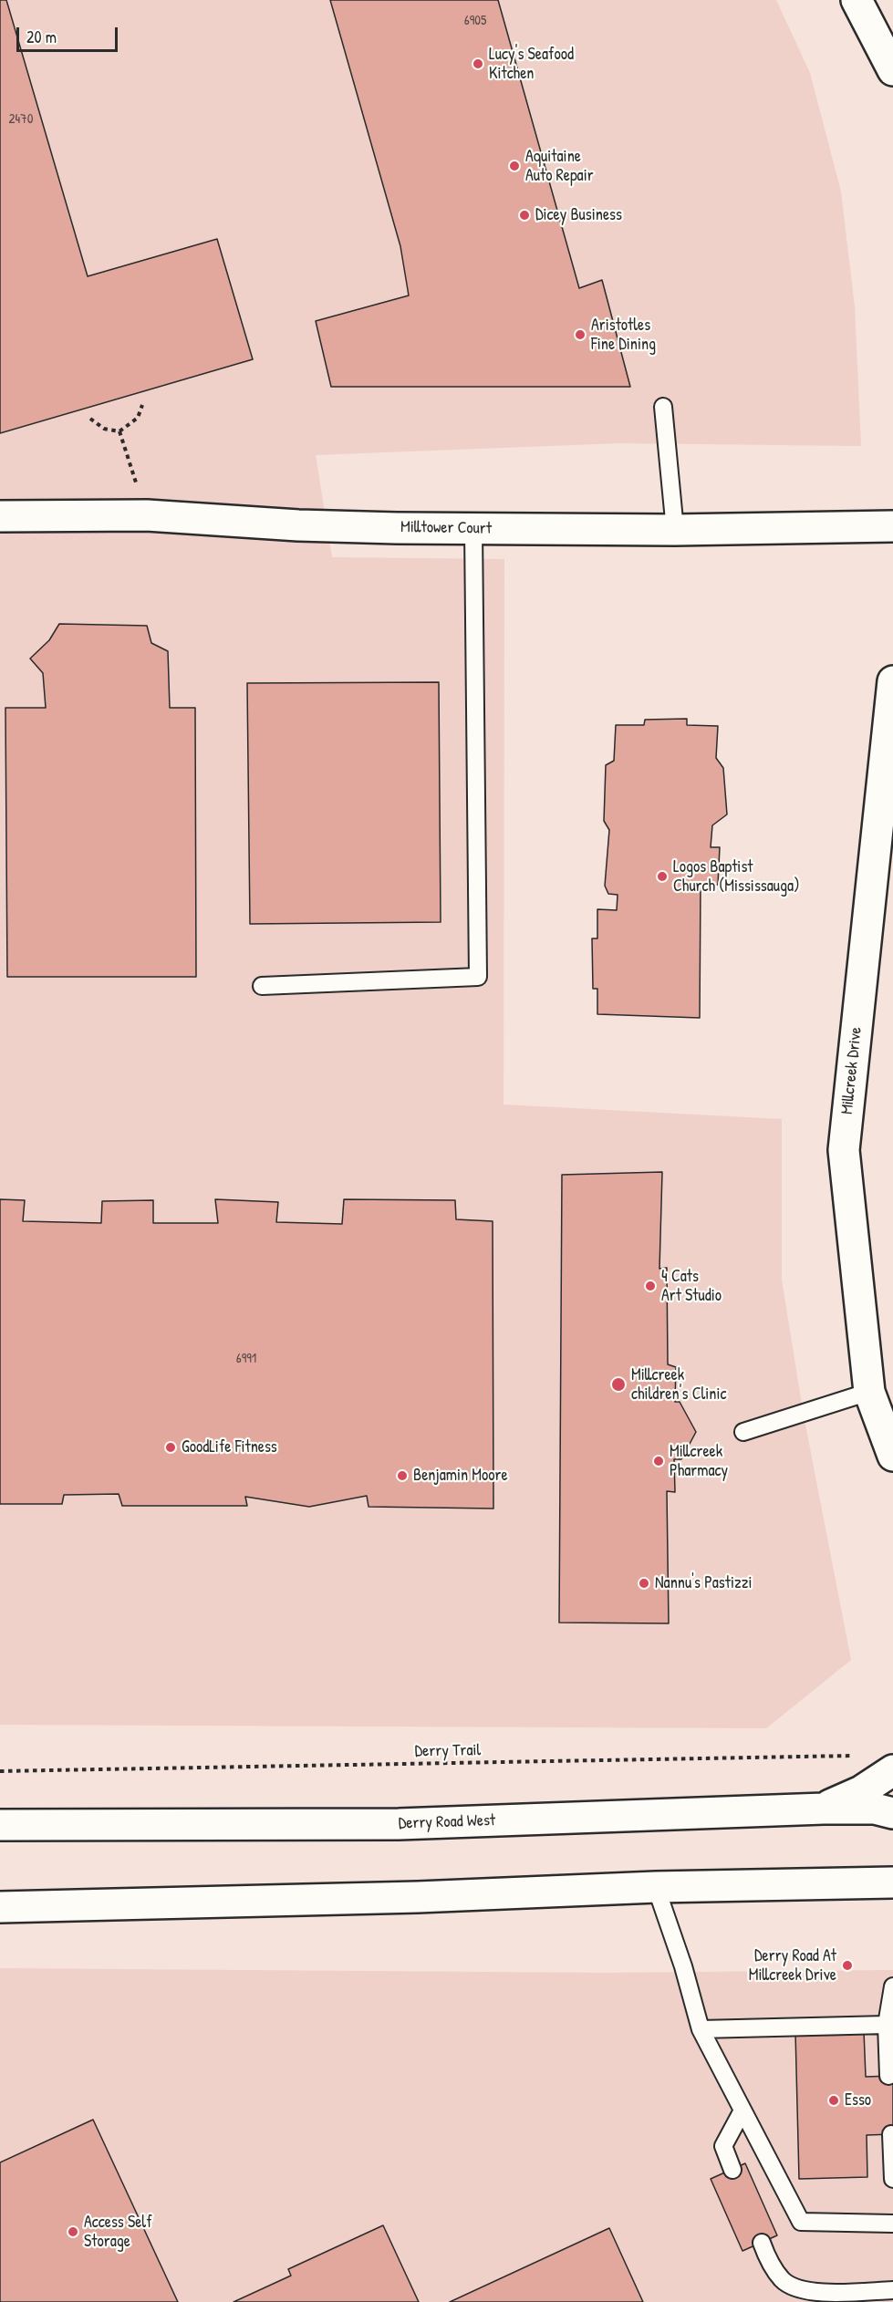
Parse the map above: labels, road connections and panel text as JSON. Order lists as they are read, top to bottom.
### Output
{
  "streets": {
    "main road": ["Milltower Court", "Millcreek Drive", "Derry Road West"],
    "path": ["Derry Trail"]
  },
  "places": [
    "Lucy's Seafood Kitchen",
    "Aquitaine Auto Repair",
    "Dicey Business",
    "Aristotles Fine Dining",
    "Logos Baptist Church (Mississauga)",
    "4 Cats Art Studio",
    "Millcreek children's Clinic",
    "GoodLife Fitness",
    "Millcreek Pharmacy",
    "Benjamin Moore",
    "Nannu's Pastizzi",
    "Derry Road At Millcreek Drive",
    "Esso",
    "Access Self Storage"
  ],
  "house_numbers": ["6905", "2470", "6991"],
  "scale_bar": "20 m"
}
